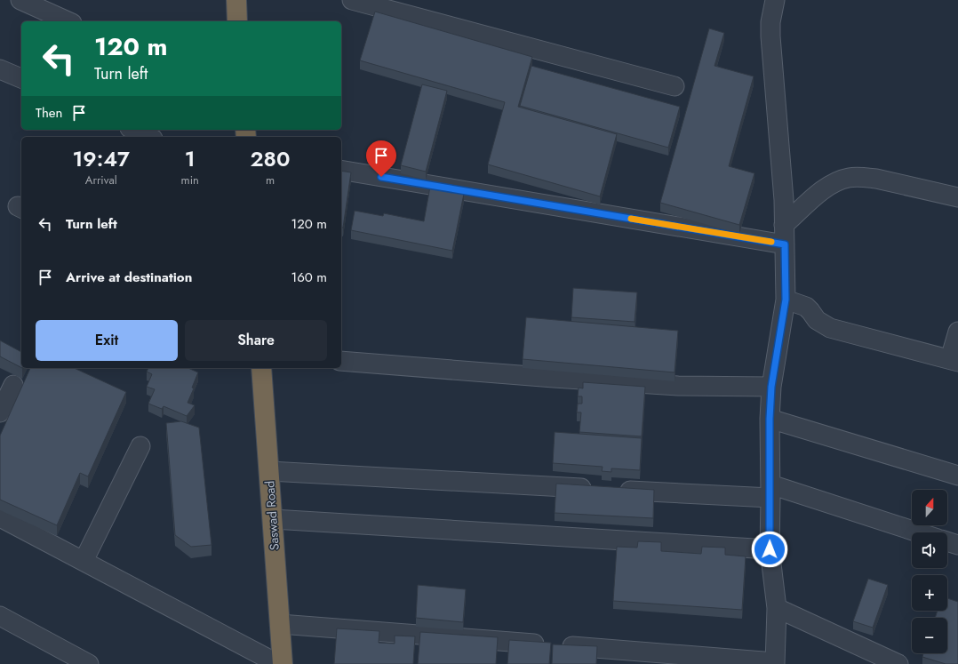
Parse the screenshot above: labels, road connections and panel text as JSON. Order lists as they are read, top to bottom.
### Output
{
  "streets": {
    "highway": ["Saswad Road"]
  },
  "north": "top",
  "page": {
    "turn": ["120 m", "Turn left"],
    "then": "Then",
    "eta": [
      "19:47",
      "Arrival",
      "1",
      "min",
      "280",
      "m"
    ],
    "list": [
      {
        "name": "Turn left",
        "value": "120 m"
      },
      {
        "name": "Arrive at destination",
        "value": "160 m"
      }
    ],
    "buttons": ["Exit", "Share"],
    "map_buttons": ["+", "−"]
  }
}
